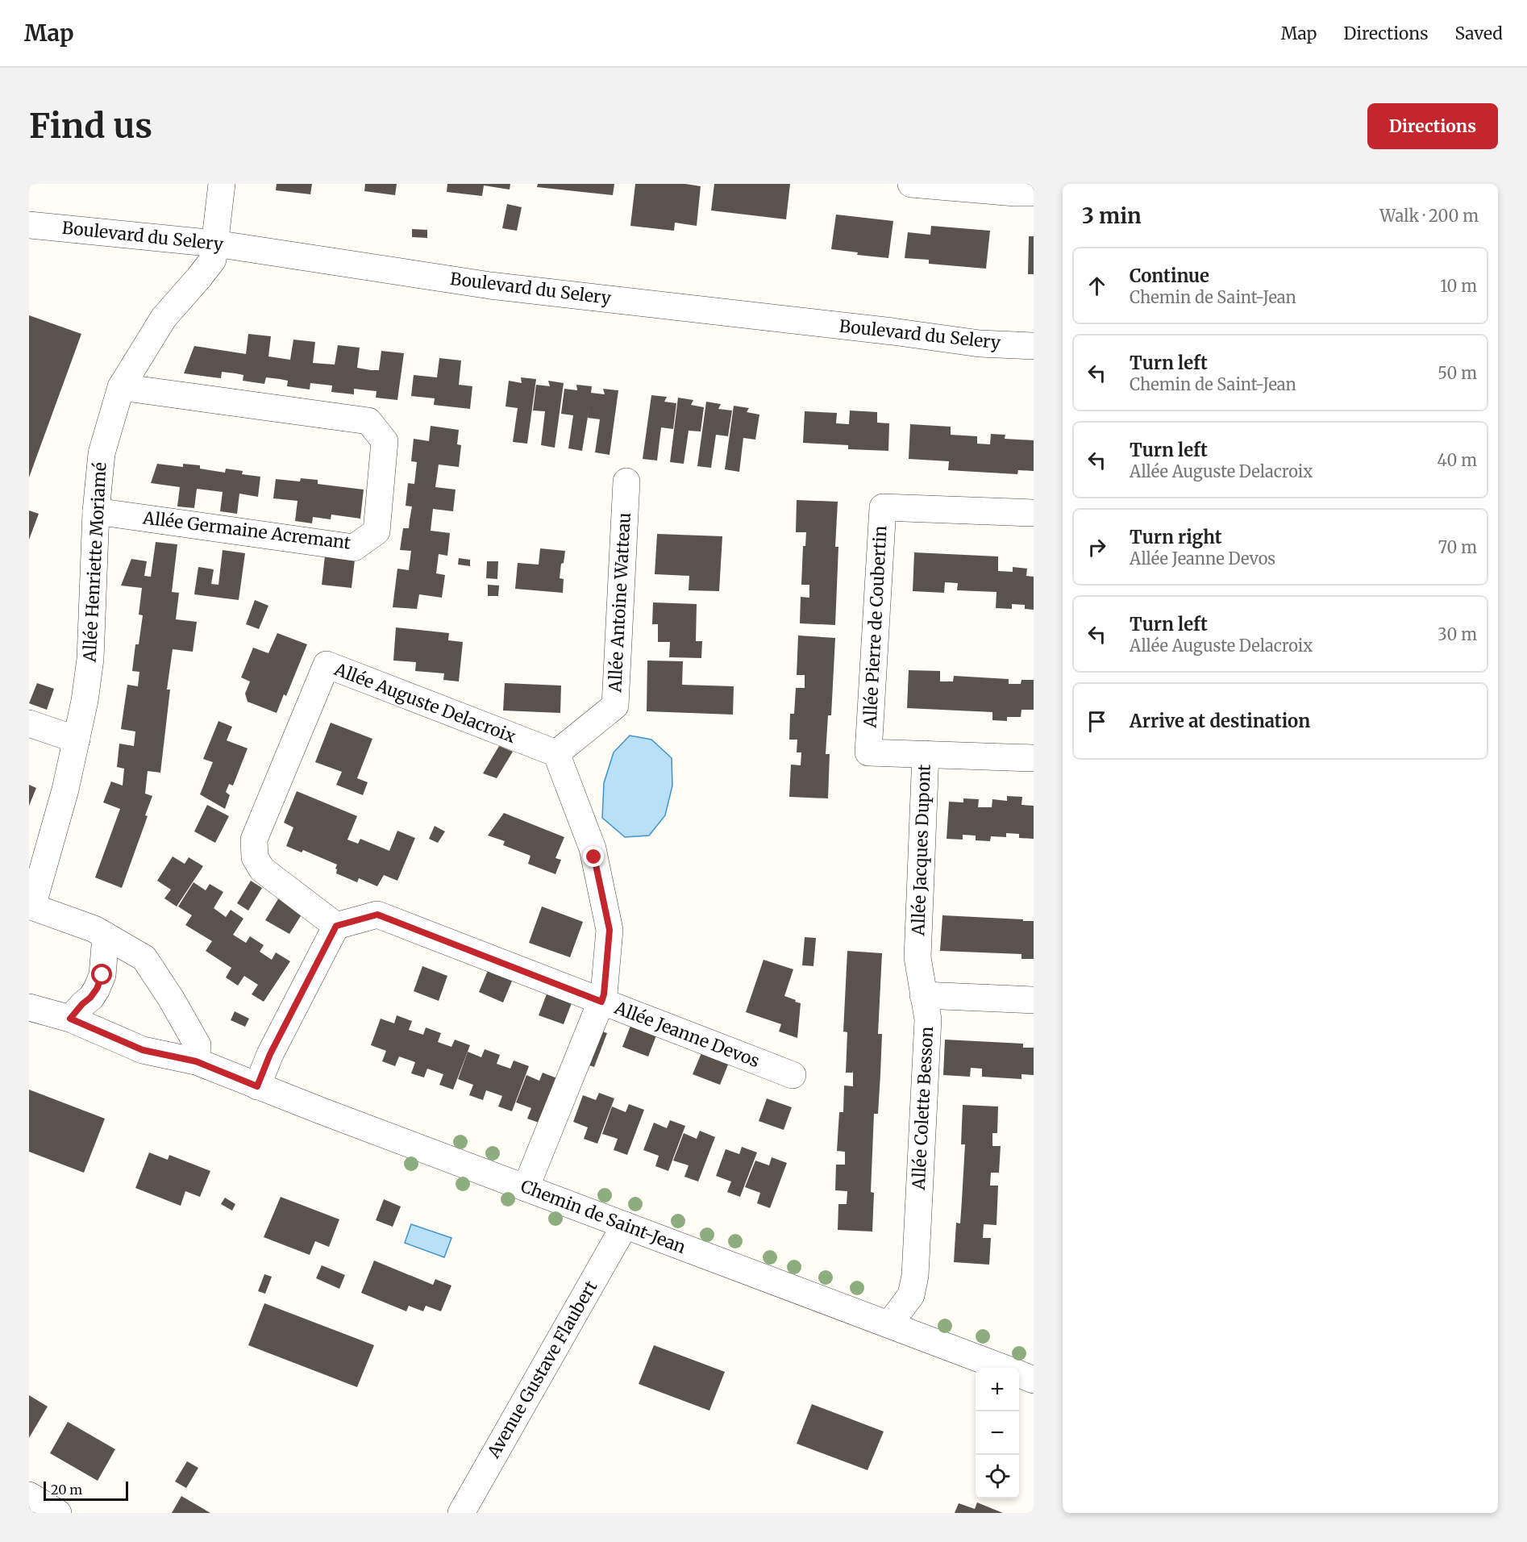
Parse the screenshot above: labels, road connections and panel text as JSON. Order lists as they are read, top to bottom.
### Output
{
  "streets": {
    "street": [
      "Boulevard du Selery",
      "Allée Germaine Acremant",
      "Allée Henriette Moriamé",
      "Allée Antoine Watteau",
      "Allée Pierre de Coubertin",
      "Allée Auguste Delacroix",
      "Allée Jacques Dupont",
      "Allée Jeanne Devos",
      "Allée Colette Besson",
      "Chemin de Saint-Jean",
      "Avenue Gustave Flaubert"
    ]
  },
  "crossings": [
    ["Boulevard du Selery", "Allée Henriette Moriamé"],
    ["Allée Germaine Acremant", "Allée Henriette Moriamé"],
    ["Allée Antoine Watteau", "Allée Auguste Delacroix"],
    ["Allée Pierre de Coubertin", "Allée Jacques Dupont"],
    ["Allée Auguste Delacroix", "Allée Jeanne Devos"],
    ["Allée Jacques Dupont", "Allée Colette Besson"],
    ["Allée Colette Besson", "Chemin de Saint-Jean"],
    ["Chemin de Saint-Jean", "Avenue Gustave Flaubert"]
  ],
  "scale_bar": "20 m",
  "page": {
    "header": "Map",
    "nav": ["Map", "Directions", "Saved"],
    "buttons": "Directions",
    "title": "Find us",
    "heading": ["3 min", "Walk · 200 m"],
    "list": [
      ["Continue", "Chemin de Saint-Jean", "10 m"],
      ["Turn left", "Chemin de Saint-Jean", "50 m"],
      ["Turn left", "Allée Auguste Delacroix", "40 m"],
      ["Turn right", "Allée Jeanne Devos", "70 m"],
      ["Turn left", "Allée Auguste Delacroix", "30 m"],
      "Arrive at destination"
    ],
    "map_buttons": ["+", "−"],
    "scale": "20 m"
  }
}
